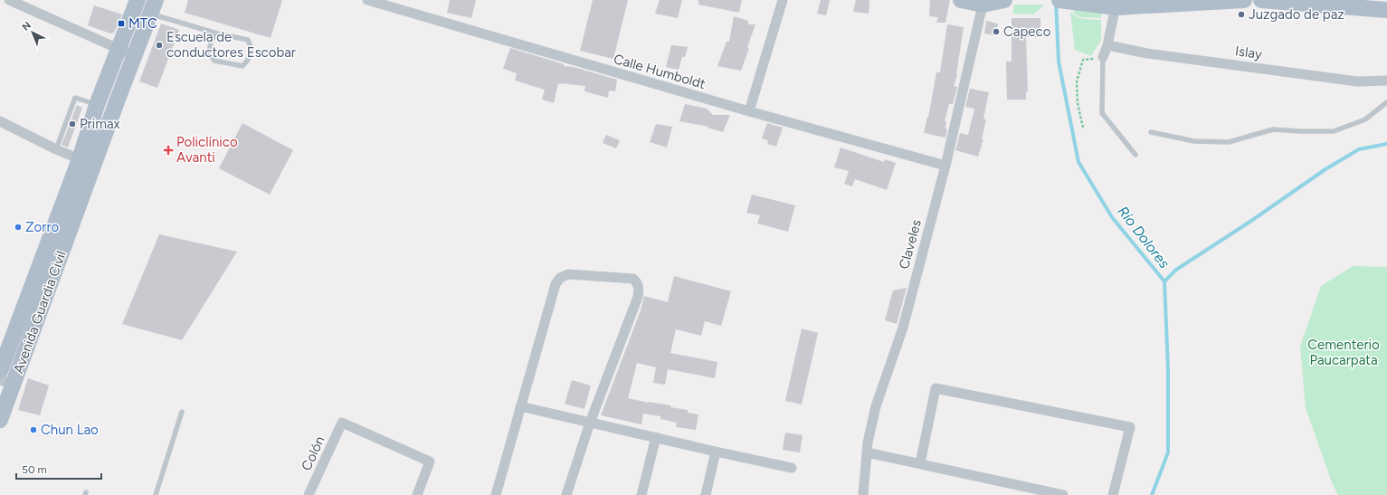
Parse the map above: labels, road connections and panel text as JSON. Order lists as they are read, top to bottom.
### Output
{
  "streets": {
    "main road": ["Avenida Guardia Civil"],
    "street": [
      "Islay",
      "Calle Humboldt",
      "Claveles",
      "Colón"
    ]
  },
  "crossings": [
    ["Calle Humboldt", "Claveles"]
  ],
  "water": ["Río Dolores"],
  "parks": ["Cementerio Paucarpata"],
  "places": {
    "other": [
      "Juzgado de paz",
      "Capeco",
      "Escuela de conductores Escobar",
      "Primax",
      "Zorro",
      "Chun Lao"
    ],
    "transit": ["MTC"],
    "health": ["Policlínico Avanti"]
  },
  "scale_bar": "50 m",
  "north": "top left"
}
